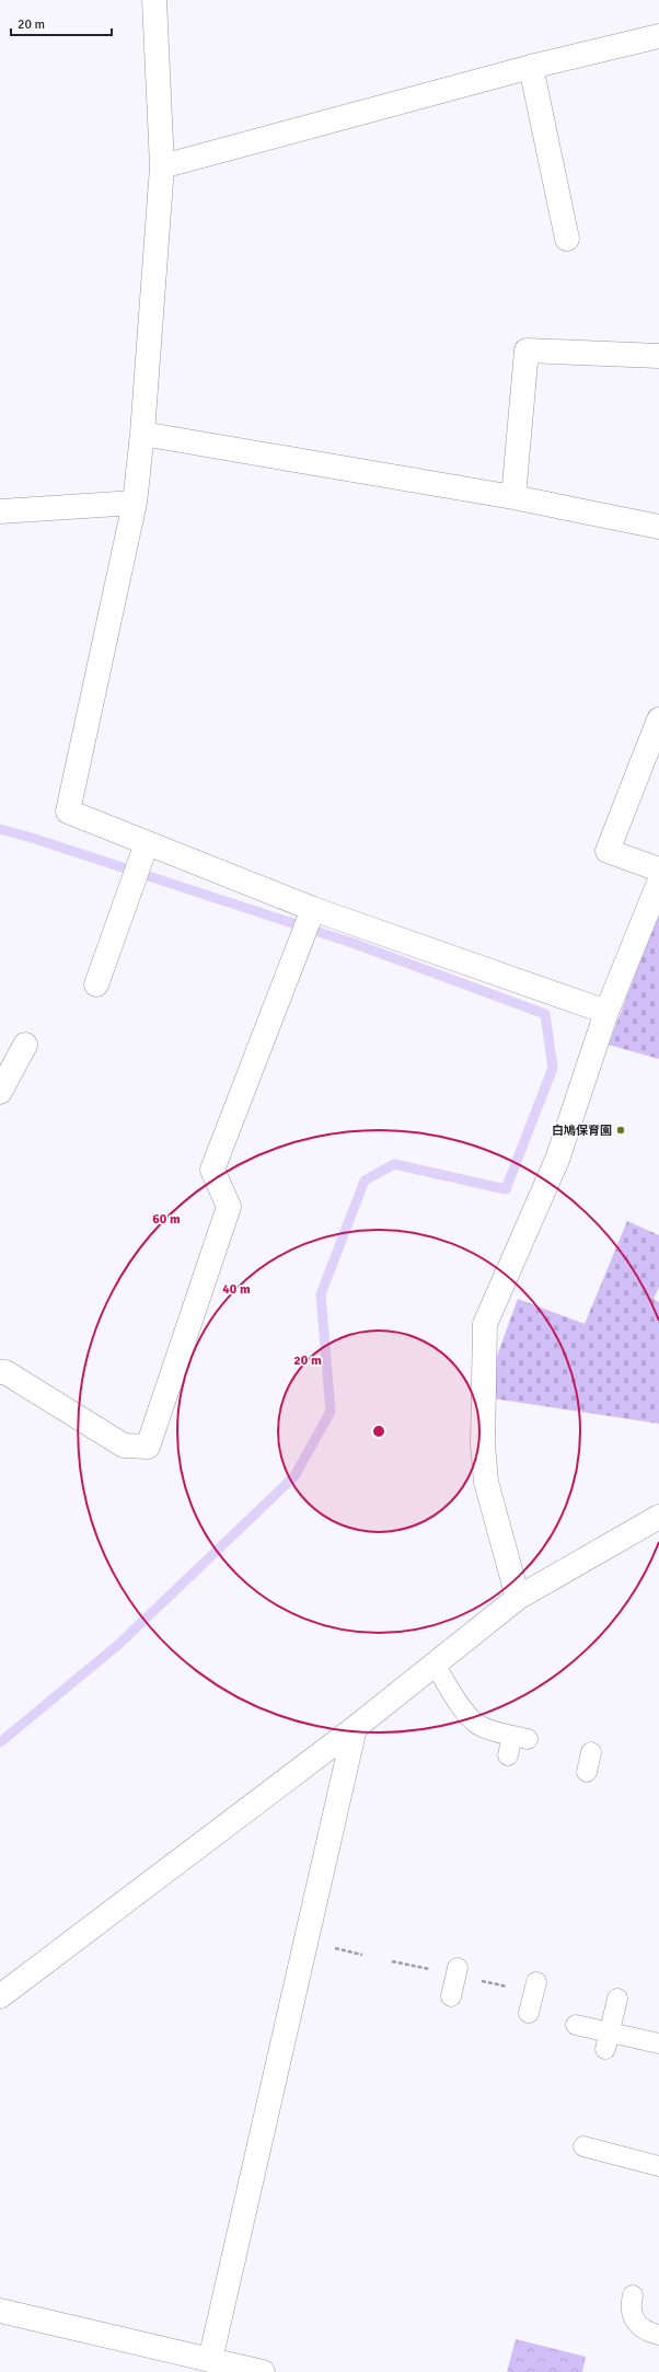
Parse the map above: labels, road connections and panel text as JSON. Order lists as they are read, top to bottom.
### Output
{
  "places": ["白鳩保育園"],
  "scale_bar": "20 m",
  "rings": ["60 m", "40 m", "20 m"]
}
